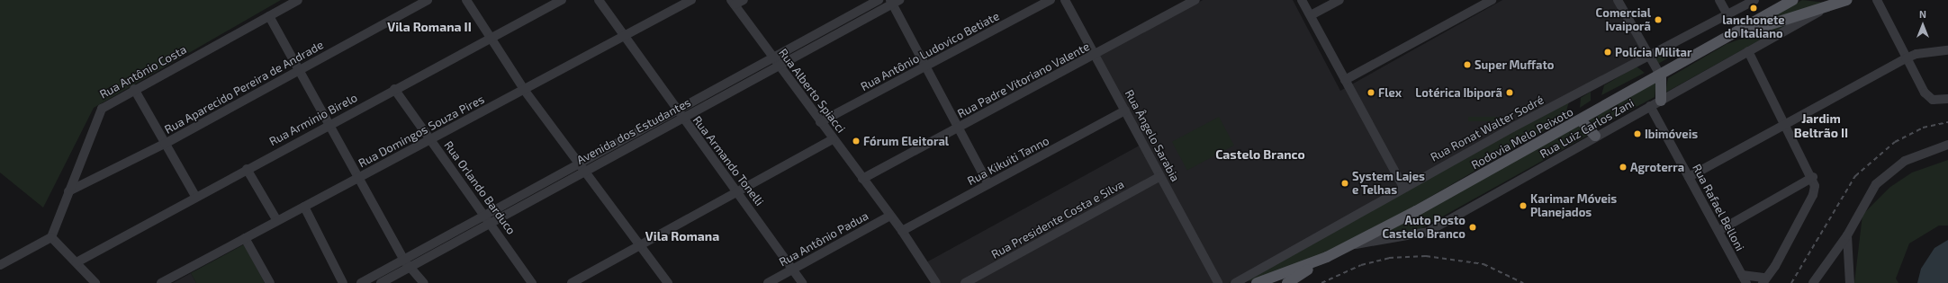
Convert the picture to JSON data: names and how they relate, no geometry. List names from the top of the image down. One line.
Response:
{"streets":{"main road":["Rodovia Melo Peixoto"],"street":["Rua Antônio Ludovico Betiate","Rua Antônio Costa","Rua Padre Vitoriano Valente","Rua Aparecido Pereira de Andrade","Rua Alberto Spiacci","Rua Arminio Birelo","Rua Ronat Walter Sodré","Rua Luiz Carlos Zani","Rua Domingos Souza Pires","Avenida dos Estudantes","Rua Ângelo Sarabia","Rua Armando Tonelli","Rua Kikuiti Tanno","Rua Orlando Barduco","Rua Rafael Belloni","Rua Presidente Costa e Silva","Rua Antônio Padua"]},"crossings":[["Rua Antônio Ludovico Betiate","Rua Alberto Spiacci"],["Rua Antônio Costa","Rua Aparecido Pereira de Andrade"],["Rua Padre Vitoriano Valente","Rua Alberto Spiacci"],["Rua Padre Vitoriano Valente","Rua Ângelo Sarabia"],["Rua Alberto Spiacci","Avenida dos Estudantes"],["Rua Alberto Spiacci","Rua Kikuiti Tanno"],["Rua Alberto Spiacci","Rua Antônio Padua"],["Rua Arminio Birelo","Rua Orlando Barduco"],["Rua Luiz Carlos Zani","Rodovia Melo Peixoto"],["Rua Luiz Carlos Zani","Rua Rafael Belloni"],["Rua Domingos Souza Pires","Rua Armando Tonelli"],["Rua Domingos Souza Pires","Rua Orlando Barduco"],["Avenida dos Estudantes","Rua Armando Tonelli"],["Avenida dos Estudantes","Rua Orlando Barduco"],["Rua Ângelo Sarabia","Rua Kikuiti Tanno"],["Rua Ângelo Sarabia","Rua Presidente Costa e Silva"],["Rua Armando Tonelli","Rua Antônio Padua"]],"districts":["Vila Romana II","Jardim Beltrão II","Castelo Branco","Vila Romana"],"places":["lanchonete do Italiano","Comercial Ivaiporã","Polícia Militar","Super Muffato","Flex","Lotérica Ibiporã","Ibimóveis","Fórum Eleitoral","Agroterra","System Lajes e Telhas","Karimar Móveis Planejados","Auto Posto Castelo Branco"],"north":"top"}
